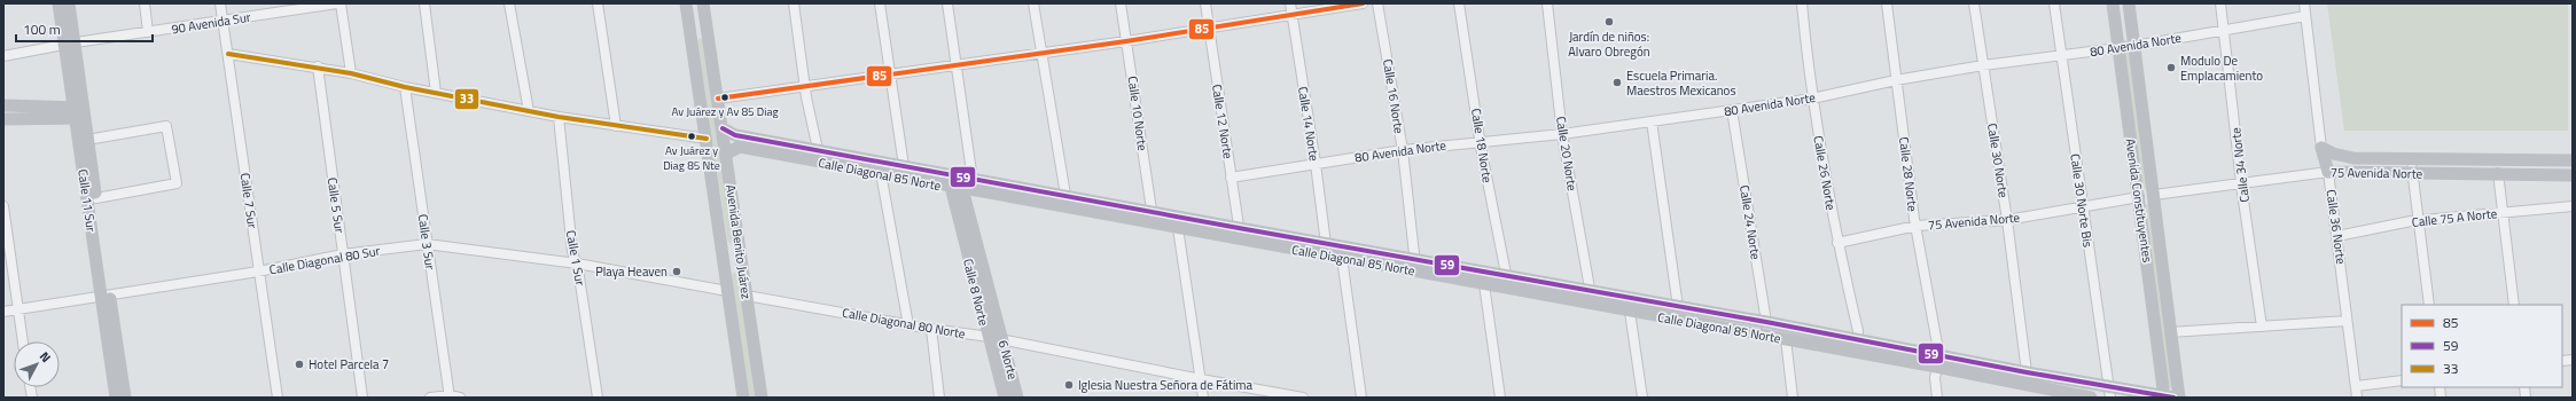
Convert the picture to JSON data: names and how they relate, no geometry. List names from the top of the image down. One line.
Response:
{"streets":{"main road":["75 Avenida Norte","Calle Diagonal 85 Norte","Calle 11 Sur","Avenida Constituyentes","Calle 36 Norte","Avenida Benito Juárez","Calle 8 Norte","6 Norte"],"street":["90 Avenida Sur","80 Avenida Norte","Calle 16 Norte","Calle 10 Norte","Calle 12 Norte","Calle 14 Norte","Calle 18 Norte","Calle 20 Norte","Calle 30 Norte","Calle 34 Norte","Calle 26 Norte","Calle 28 Norte","Calle 7 Sur","Calle 30 Norte Bis","Calle 5 Sur","Calle 75 A Norte","Calle 24 Norte","Calle 3 Sur","Calle 1 Sur","Calle Diagonal 80 Sur","Calle Diagonal 80 Norte"]},"crossings":[["90 Avenida Sur","Calle 11 Sur"],["90 Avenida Sur","Calle 7 Sur"],["80 Avenida Norte","Calle 16 Norte"],["80 Avenida Norte","Calle 12 Norte"],["80 Avenida Norte","Calle 14 Norte"],["80 Avenida Norte","Calle 18 Norte"],["80 Avenida Norte","Calle 20 Norte"],["80 Avenida Norte","Calle 30 Norte"],["80 Avenida Norte","Calle 34 Norte"],["80 Avenida Norte","Calle 26 Norte"],["80 Avenida Norte","Calle 28 Norte"],["80 Avenida Norte","Calle 30 Norte Bis"],["80 Avenida Norte","Avenida Constituyentes"],["80 Avenida Norte","Calle 24 Norte"],["80 Avenida Norte","Calle 36 Norte"],["Calle 16 Norte","Calle Diagonal 85 Norte"],["Calle 10 Norte","Calle Diagonal 85 Norte"],["Calle 12 Norte","Calle Diagonal 85 Norte"],["Calle 14 Norte","Calle Diagonal 85 Norte"],["Calle 18 Norte","Calle Diagonal 85 Norte"],["Calle 20 Norte","Calle Diagonal 85 Norte"],["Calle 30 Norte","75 Avenida Norte"],["Calle 30 Norte","Calle Diagonal 85 Norte"],["Calle 34 Norte","75 Avenida Norte"],["Calle 26 Norte","75 Avenida Norte"],["Calle 26 Norte","Calle Diagonal 85 Norte"],["75 Avenida Norte","Calle 28 Norte"],["75 Avenida Norte","Calle 30 Norte Bis"],["75 Avenida Norte","Avenida Constituyentes"],["75 Avenida Norte","Calle 36 Norte"],["Calle Diagonal 85 Norte","Calle 28 Norte"],["Calle Diagonal 85 Norte","Calle 30 Norte Bis"],["Calle Diagonal 85 Norte","Avenida Constituyentes"],["Calle Diagonal 85 Norte","Calle 24 Norte"],["Calle Diagonal 85 Norte","Avenida Benito Juárez"],["Calle Diagonal 85 Norte","Calle 8 Norte"],["Calle Diagonal 85 Norte","6 Norte"],["Calle 11 Sur","Calle Diagonal 80 Sur"],["Calle 7 Sur","Calle Diagonal 80 Sur"],["Calle 5 Sur","Calle Diagonal 80 Sur"],["Calle 75 A Norte","Calle 36 Norte"],["Calle 3 Sur","Calle Diagonal 80 Sur"],["Avenida Benito Juárez","Calle Diagonal 80 Sur"],["Avenida Benito Juárez","Calle Diagonal 80 Norte"],["Calle 1 Sur","Calle Diagonal 80 Sur"],["Calle 8 Norte","Calle Diagonal 80 Norte"],["Calle 8 Norte","6 Norte"],["Calle Diagonal 80 Norte","6 Norte"]],"places":["Jardín de niños: Alvaro Obregón","Modulo De Emplacamiento","Escuela Primaria. Maestros Mexicanos","Av Juárez y Av 85 Diag","Av Juárez y Diag 85 Nte","Playa Heaven","Hotel Parcela 7","Iglesia Nuestra Señora de Fátima"],"lines":["transit line 85","transit line 33","transit line 59"],"legend":["85","59","33"],"scale_bar":"100 m","north":"top right"}
